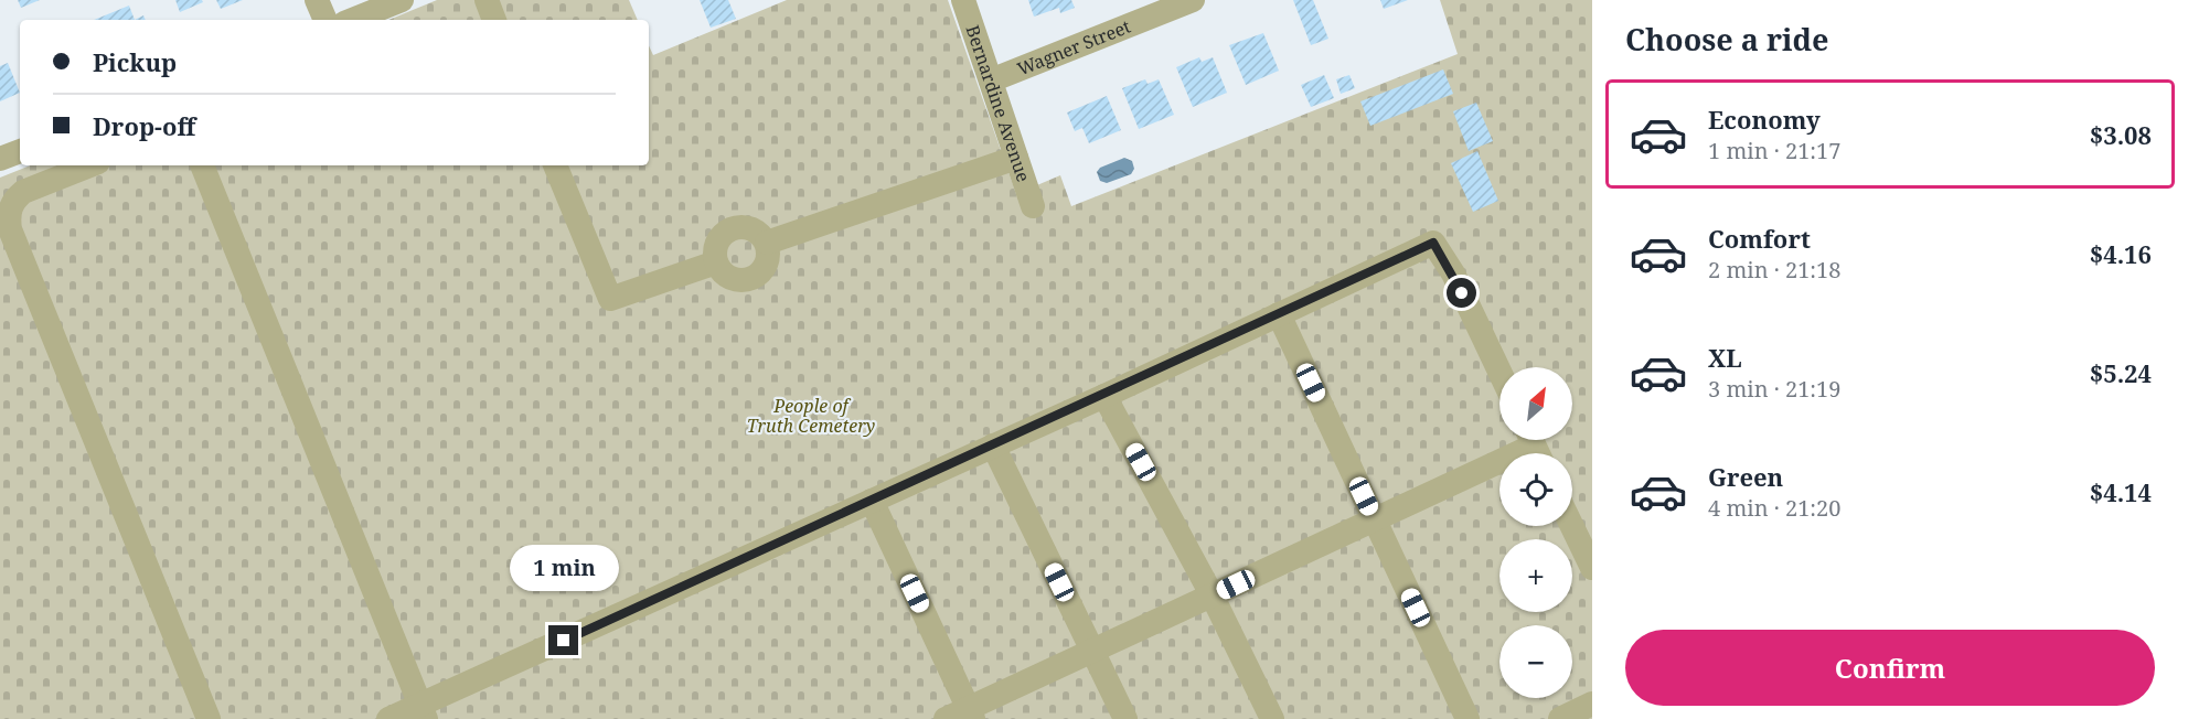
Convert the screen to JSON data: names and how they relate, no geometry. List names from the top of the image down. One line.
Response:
{"streets":{"street":["Wagner Street","Bernardine Avenue"]},"crossings":[["Wagner Street","Bernardine Avenue"]],"parks":["People of Truth Cemetery"],"north":"top right","page":{"heading":"Choose a ride","banner":["Pickup","Drop-off"],"list":[{"name":"Economy","note":"1 min · 21:17","value":"$3.08"},{"name":"Comfort","note":"2 min · 21:18","value":"$4.16"},{"name":"XL","note":"3 min · 21:19","value":"$5.24"},{"name":"Green","note":"4 min · 21:20","value":"$4.14"}],"map_buttons":["+","−"],"bubble":"1 min","buttons":"Confirm"}}
